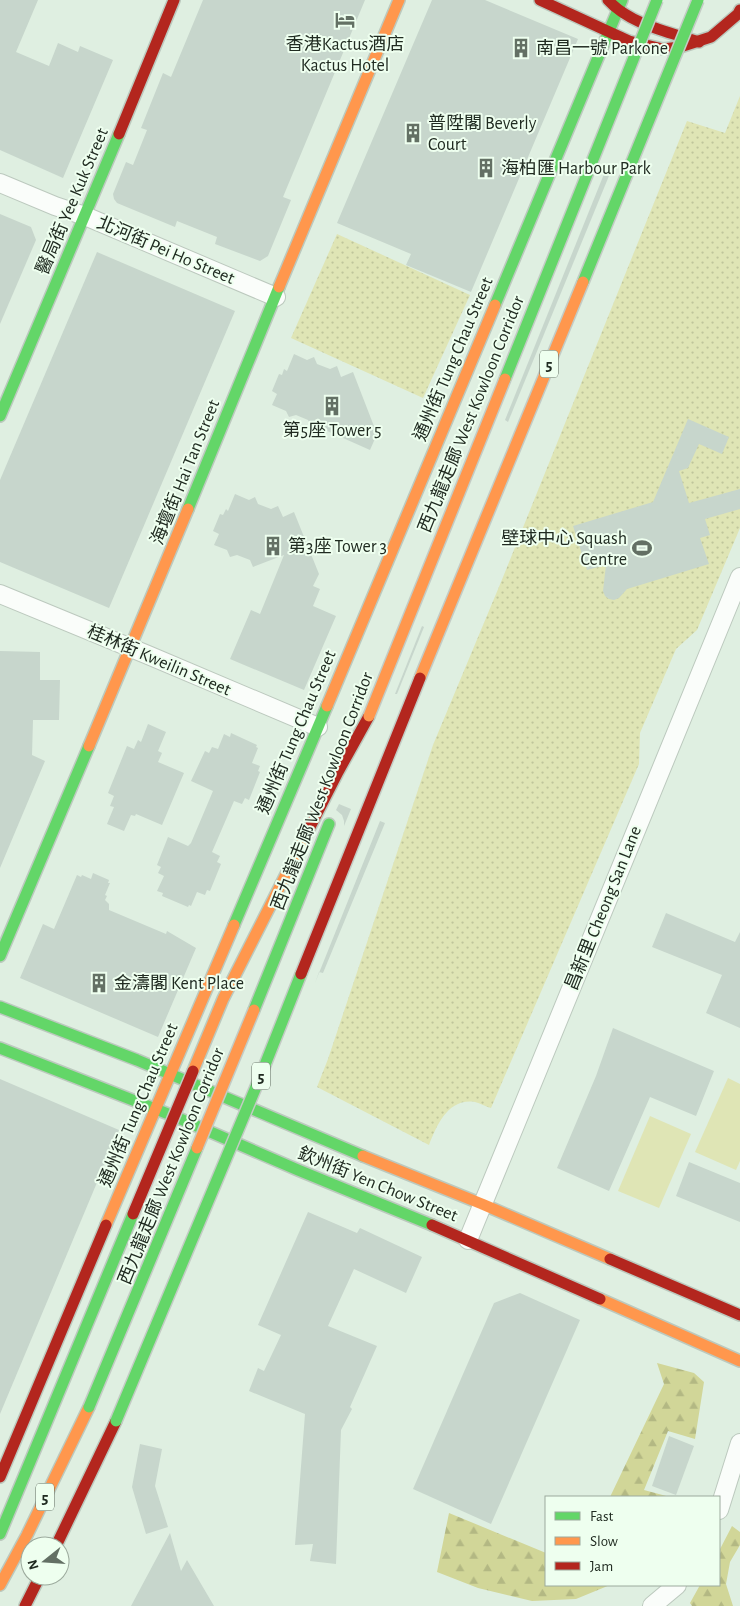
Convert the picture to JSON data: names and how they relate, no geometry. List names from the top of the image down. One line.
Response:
{"streets":{"main road":["醫局街 Yee Kuk Street","通州街 Tung Chau Street","5","西九龍走廊 West Kowloon Corridor","海壇街 Hai Tan Street","欽州街 Yen Chow Street"],"street":["北河街 Pei Ho Street","桂林街 Kweilin Street","昌新里 Cheong San Lane"]},"crossings":[["醫局街 Yee Kuk Street","北河街 Pei Ho Street"],["北河街 Pei Ho Street","海壇街 Hai Tan Street"],["通州街 Tung Chau Street","桂林街 Kweilin Street"],["通州街 Tung Chau Street","欽州街 Yen Chow Street"],["海壇街 Hai Tan Street","桂林街 Kweilin Street"],["昌新里 Cheong San Lane","欽州街 Yen Chow Street"]],"places":{"hotel":["香港Kactus酒店 Kactus Hotel"],"building":["南昌一號 Parkone","普陞閣 Beverly Court","海柏匯 Harbour Park","第5座 Tower 5","第3座 Tower 3","金濤閣 Kent Place"],"sports":["壁球中心 Squash Centre"]},"legend":["Fast","Slow","Jam"],"north":"left"}
